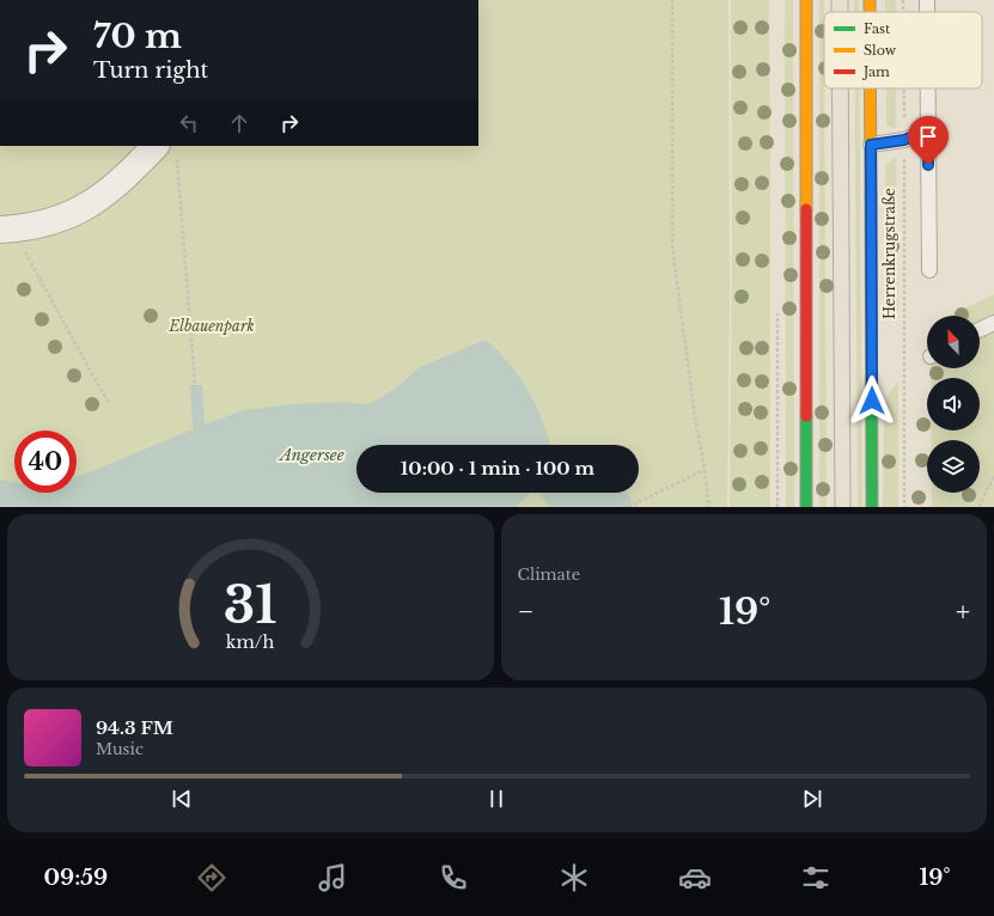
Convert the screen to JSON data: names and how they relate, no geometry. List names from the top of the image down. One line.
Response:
{"streets":{"street":["Herrenkrugstraße"]},"water":["Angersee"],"parks":["Elbauenpark"],"legend":["Fast","Slow","Jam"],"north":"top left","page":{"turn":["70 m","Turn right"],"limit":"40","trip":"10:00 · 1 min · 100 m","tile":"Climate","heat":["−","19°","+"],"song":["94.3 FM","Music"],"tabs":["09:59","19°"],"gauge":["31","km/h"]}}
